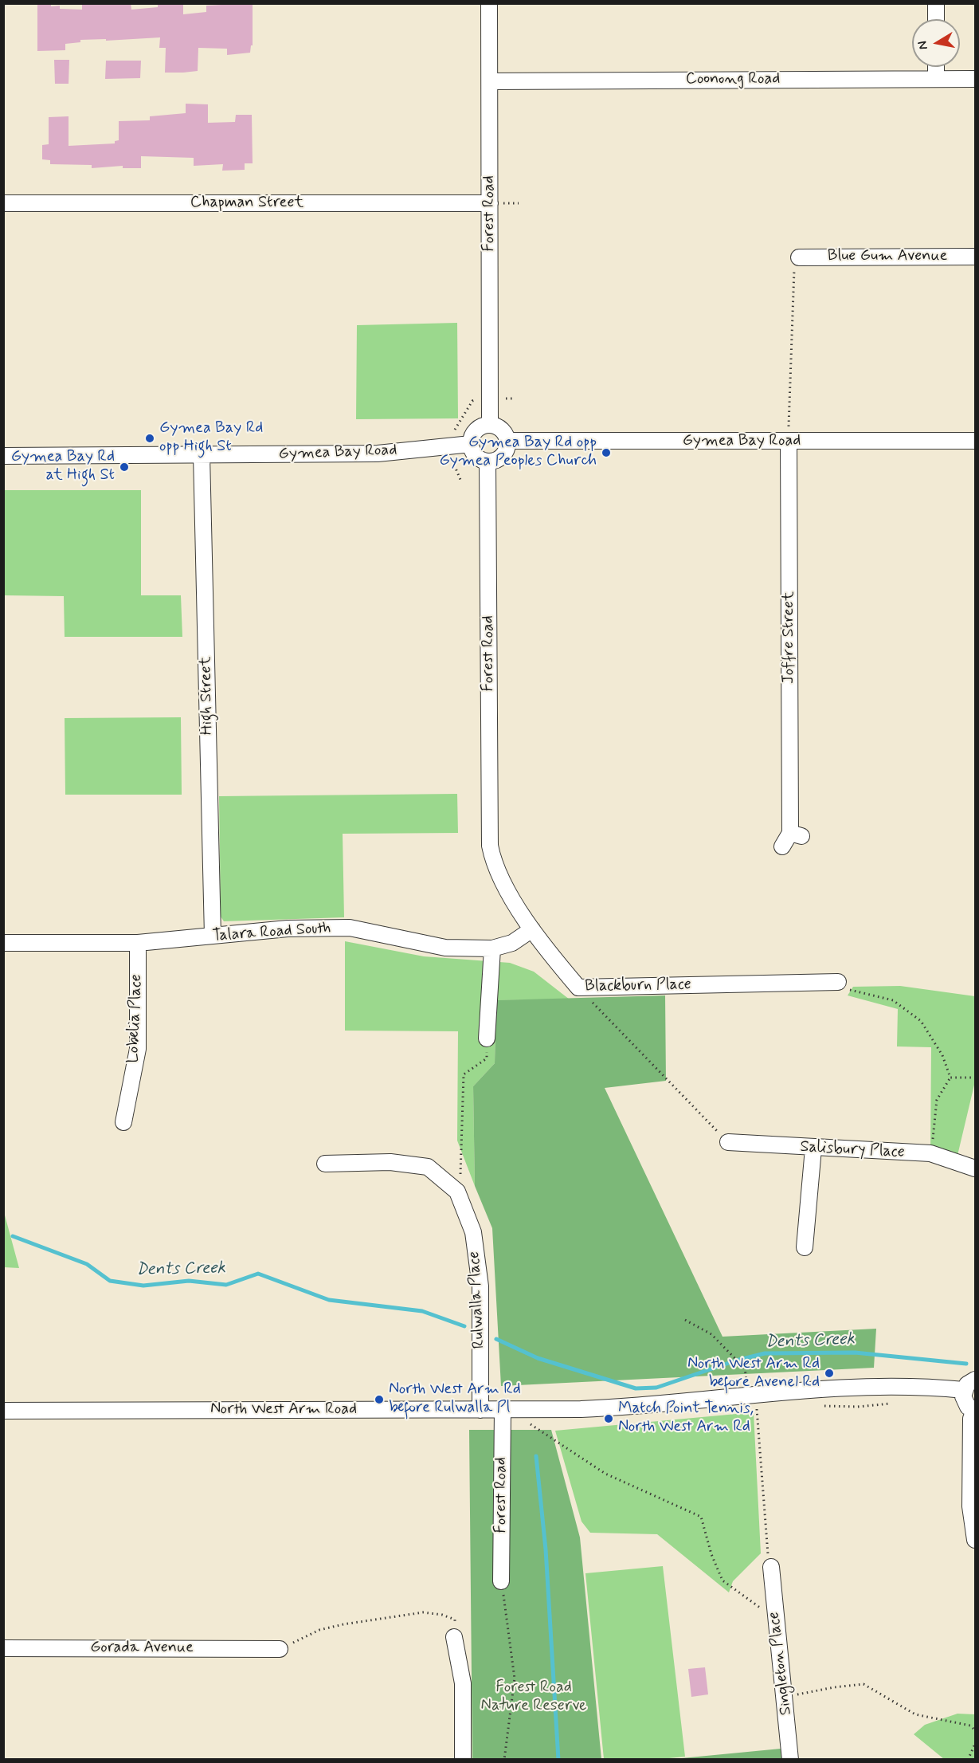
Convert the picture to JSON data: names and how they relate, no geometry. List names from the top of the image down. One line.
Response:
{"streets":{"street":["Coonong Road","Chapman Street","Forest Road","Blue Gum Avenue","Gymea Bay Road","Joffre Street","High Street","Talara Road South","Blackburn Place","Lobelia Place","Salisbury Place","Rulwalla Place","North West Arm Road","Gorada Avenue","Singleton Place"]},"crossings":[["Coonong Road","Forest Road"],["Chapman Street","Forest Road"],["Forest Road","Gymea Bay Road"],["Forest Road","Blackburn Place"],["Forest Road","North West Arm Road"],["Gymea Bay Road","Joffre Street"],["Gymea Bay Road","High Street"],["High Street","Talara Road South"],["Talara Road South","Blackburn Place"],["Talara Road South","Lobelia Place"],["Rulwalla Place","North West Arm Road"]],"water":["Dents Creek"],"parks":["Forest Road Nature Reserve"],"places":["Gymea Bay Rd opp High St","Gymea Bay Rd opp Gymea Peoples Church","Gymea Bay Rd at High St","North West Arm Rd before Avenel Rd","North West Arm Rd before Rulwalla Pl","Match Point Tennis, North West Arm Rd"],"north":"left"}
